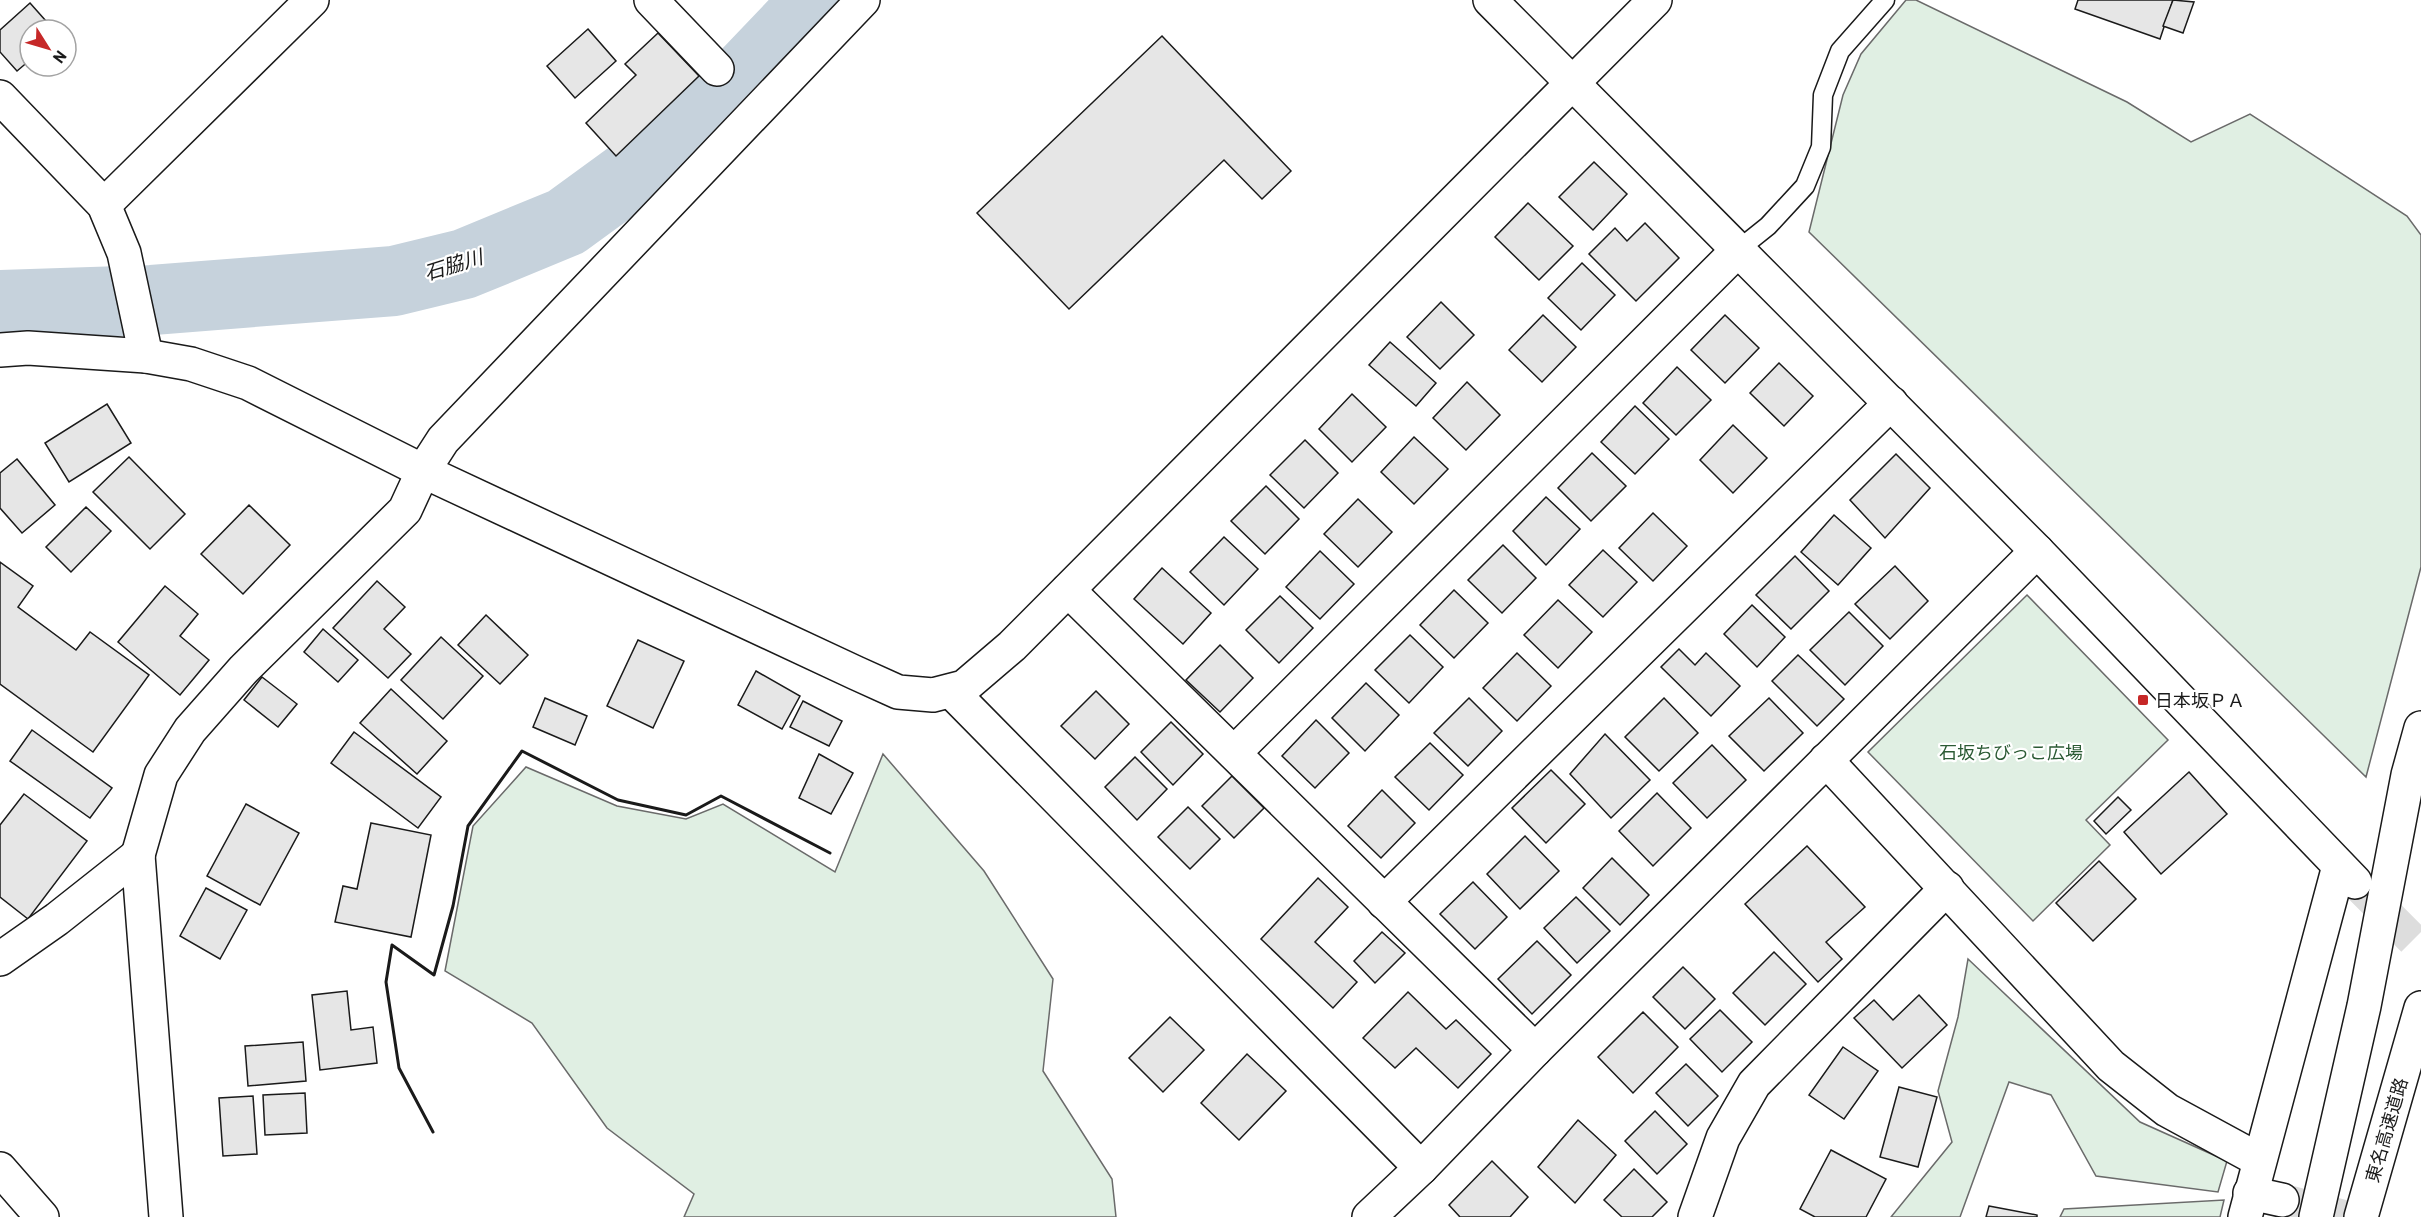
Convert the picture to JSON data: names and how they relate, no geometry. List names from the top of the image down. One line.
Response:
{"streets":{"main road":["東名高速道路"]},"water":["石脇川"],"parks":["石坂ちびっこ広場"],"places":{"transit":["日本坂ＰＡ"]},"north":"bottom right"}
